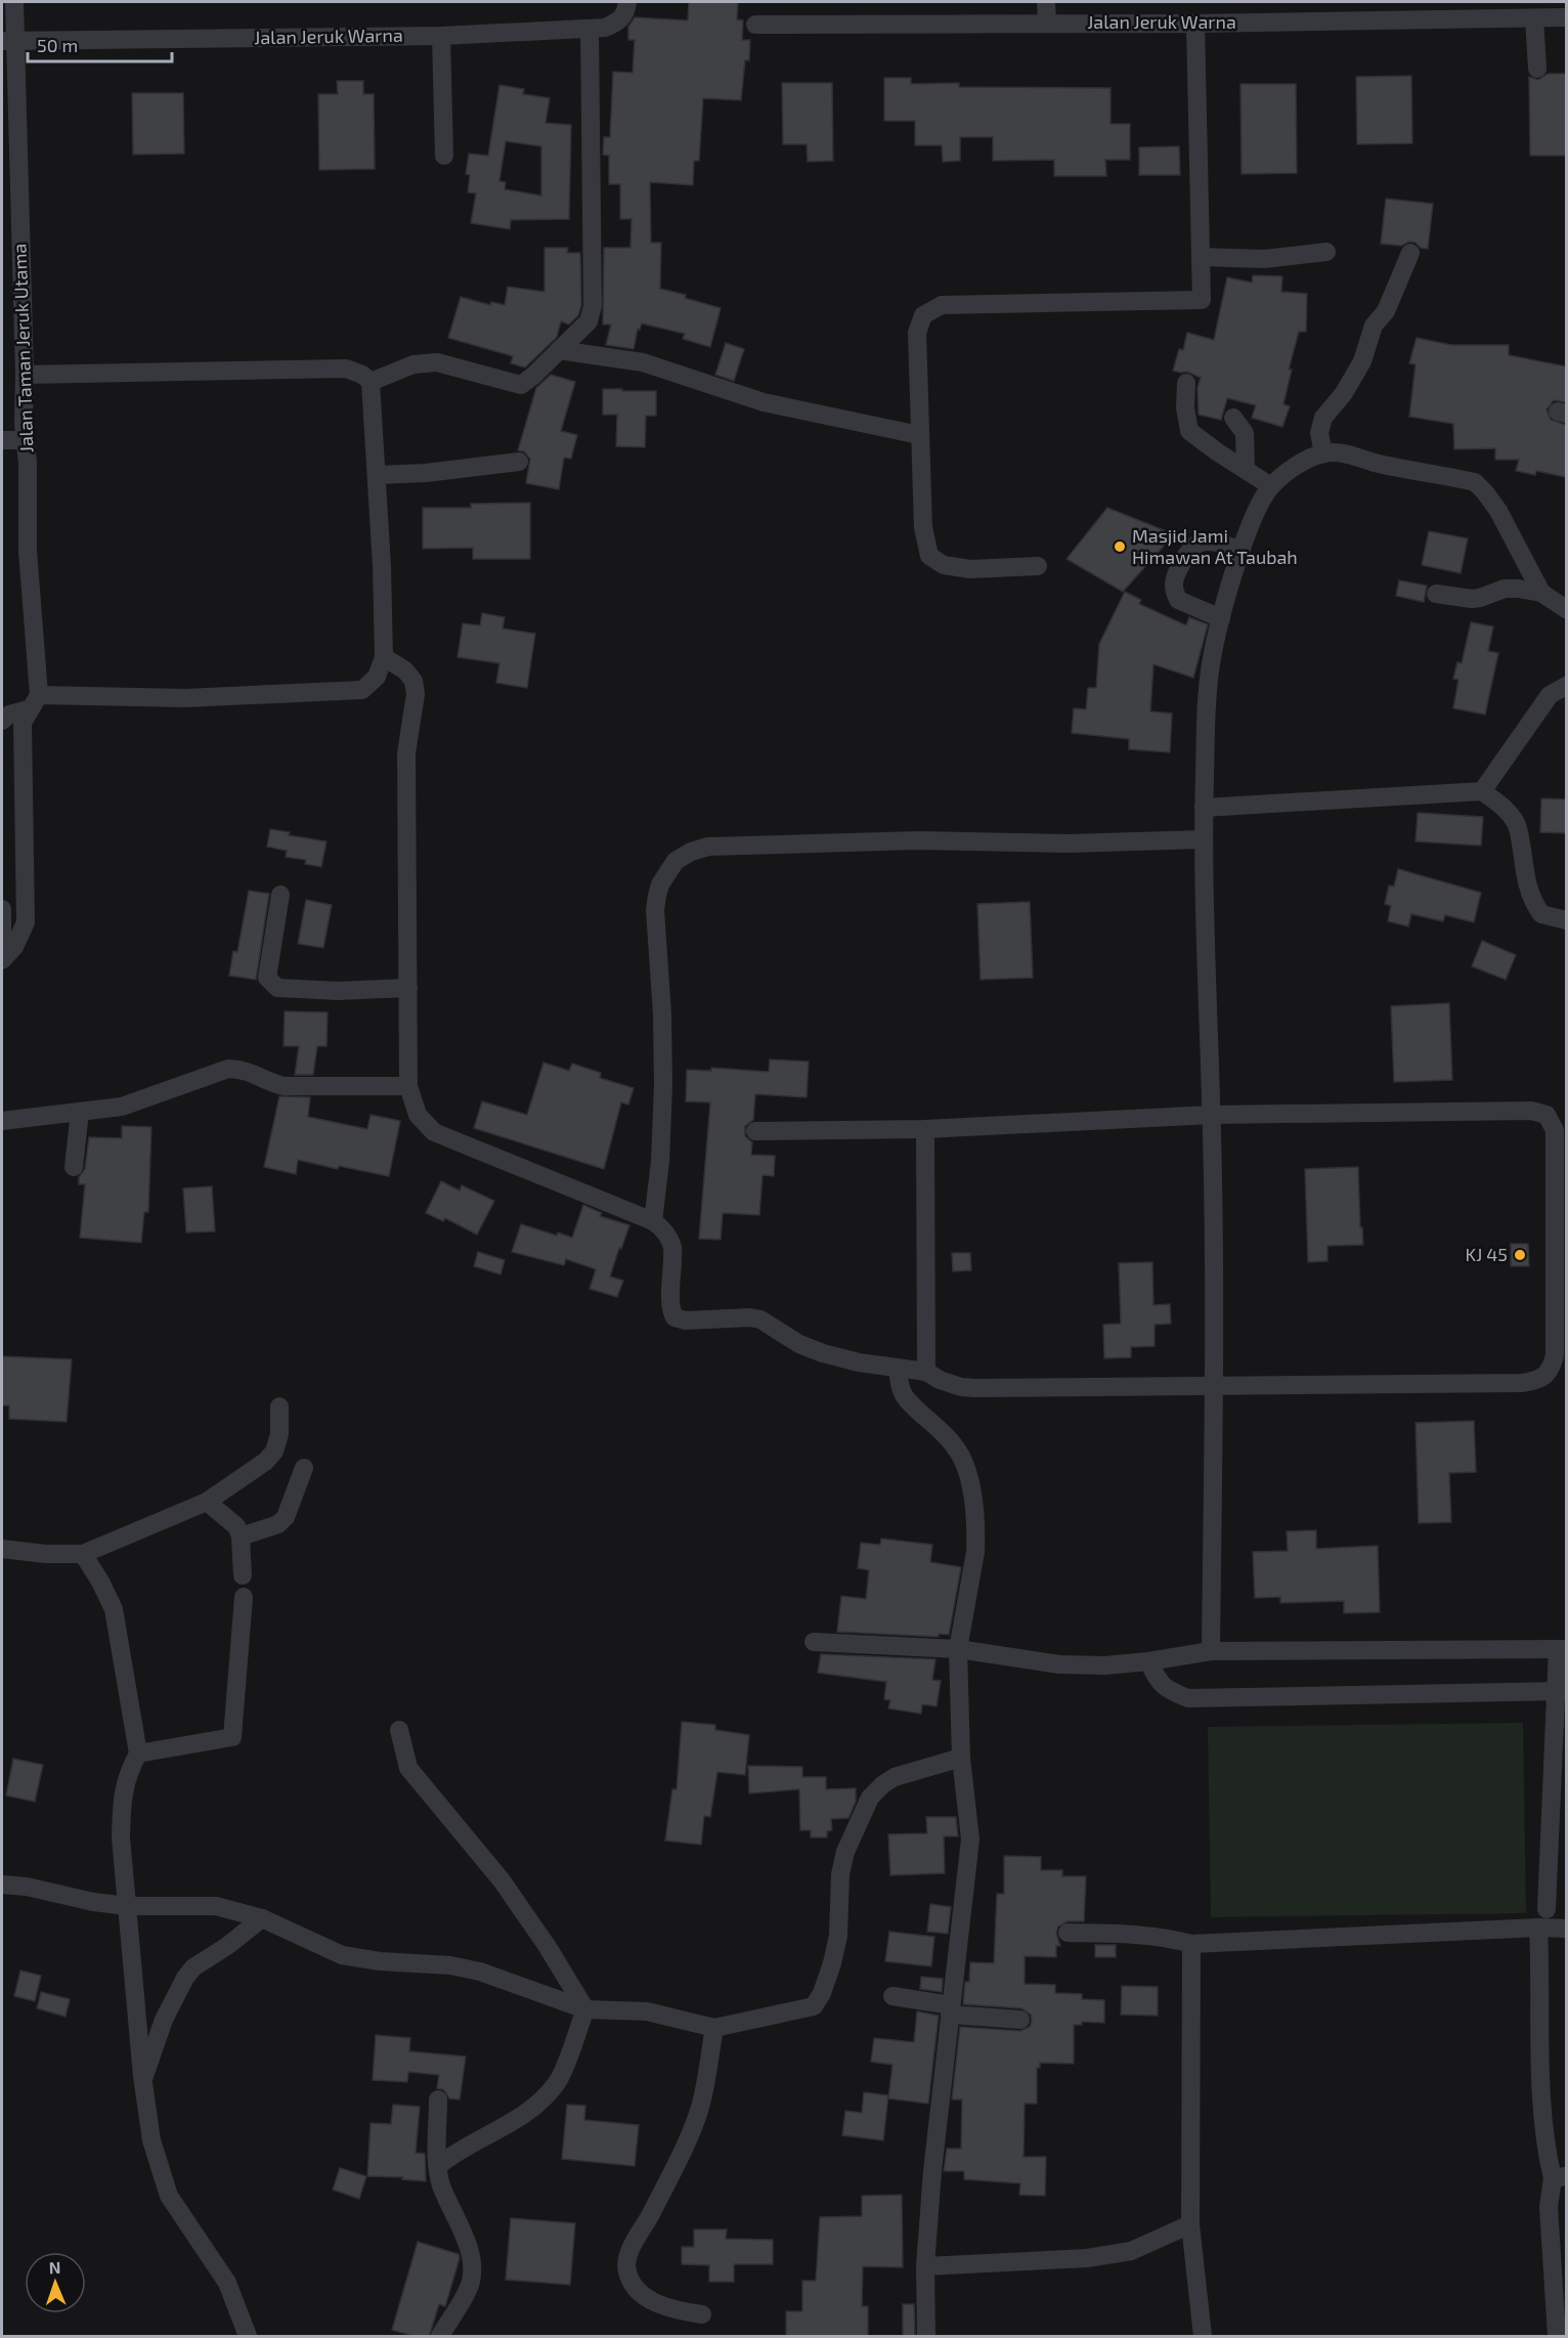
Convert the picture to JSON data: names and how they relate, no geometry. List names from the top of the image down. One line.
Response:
{"streets":{"street":["Jalan Jeruk Warna","Jalan Taman Jeruk Utama"]},"crossings":[["Jalan Jeruk Warna","Jalan Taman Jeruk Utama"]],"places":["Masjid Jami Himawan At Taubah","KJ 45"],"scale_bar":"50 m","north":"top"}
